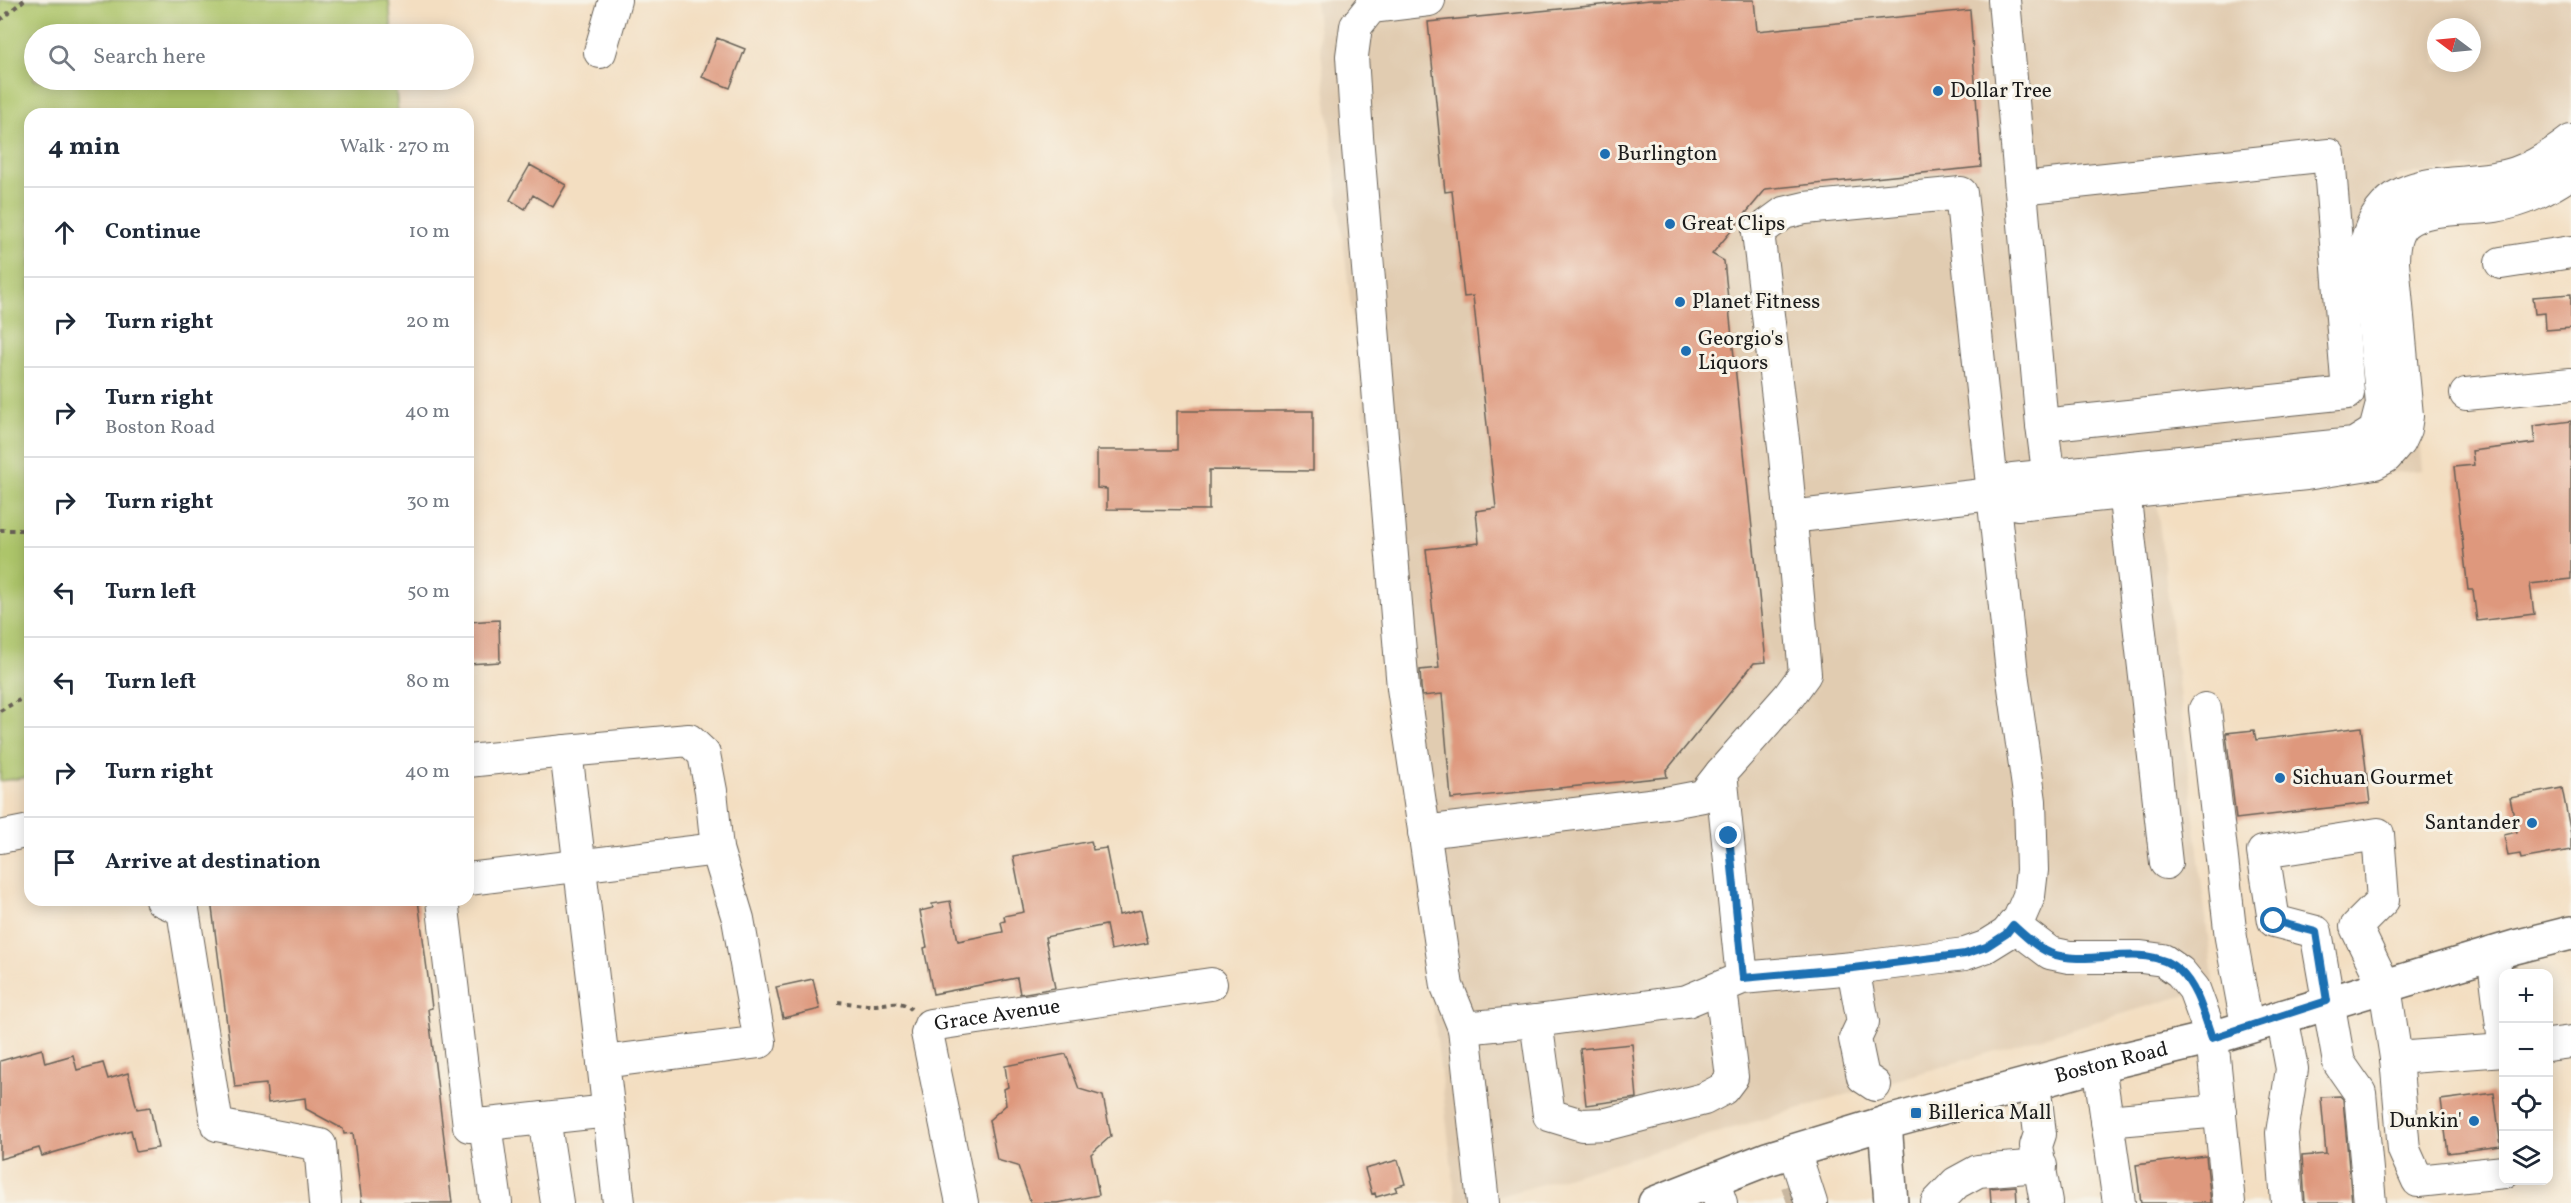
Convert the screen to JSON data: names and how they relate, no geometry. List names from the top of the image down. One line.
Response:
{"streets":{"main road":["Boston Road"],"street":["Grace Avenue"]},"places":{"other":["Dollar Tree","Burlington","Great Clips","Planet Fitness","Georgio's Liquors","Sichuan Gourmet","Santander","Dunkin'"],"transit":["Billerica Mall"]},"north":"left","page":{"search":"Search here","heading":["4 min","Walk · 270 m"],"list":[["Continue","10 m"],["Turn right","20 m"],["Turn right","Boston Road","40 m"],["Turn right","30 m"],["Turn left","50 m"],["Turn left","80 m"],["Turn right","40 m"],"Arrive at destination"],"map_buttons":["+","−"]}}
